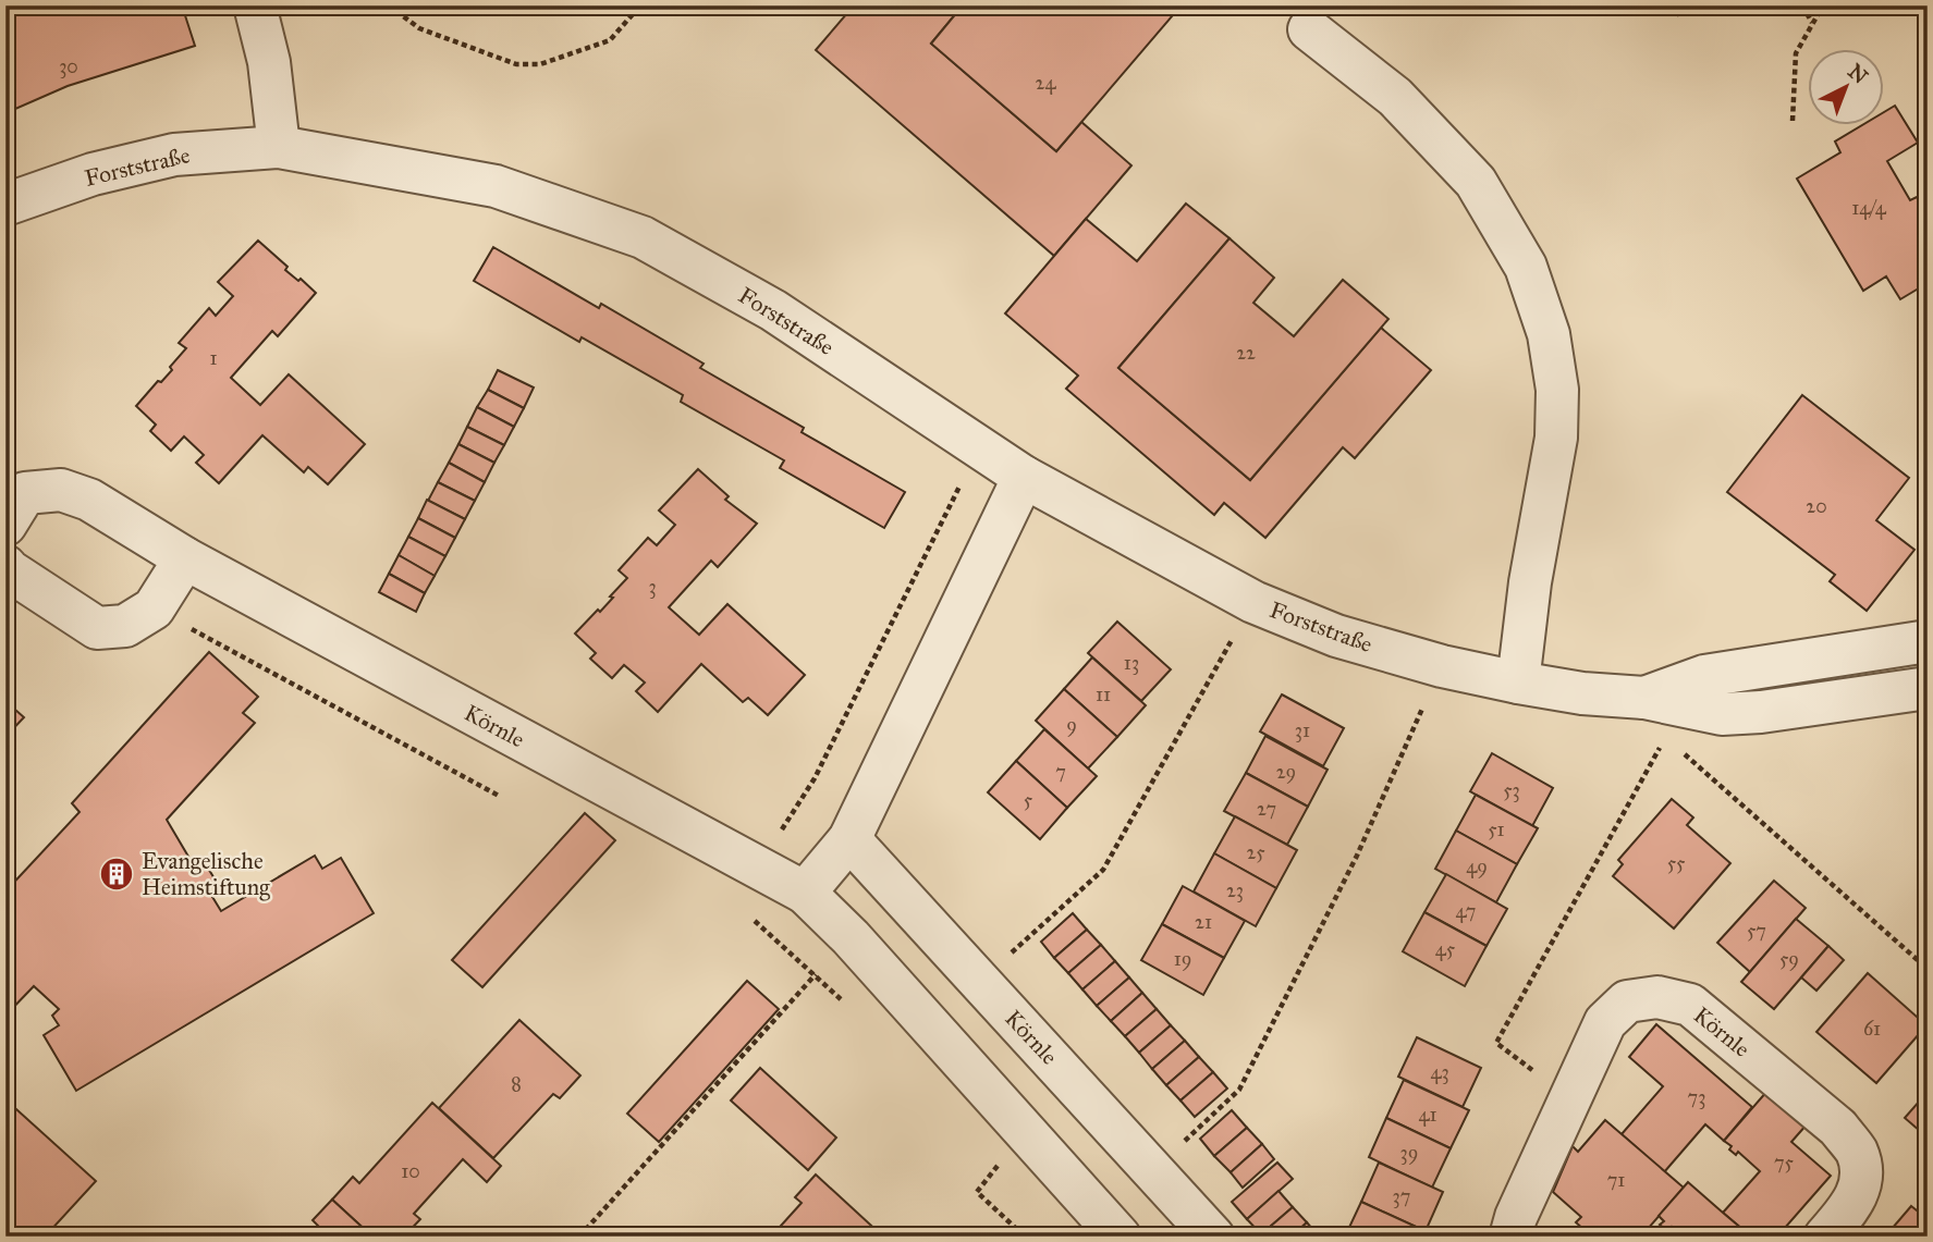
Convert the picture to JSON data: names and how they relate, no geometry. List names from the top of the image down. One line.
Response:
{"streets":{"street":["Forststraße","Körnle"]},"places":{"building":["Evangelische Heimstiftung"]},"house_numbers":["30","24","14/4","22","1","20","3","13","11","9","31","7","29","53","5","27","51","25","55","49","23","47","21","57","45","19","59","61","43","8","73","41","39","75","10","71","37"],"north":"top right"}
